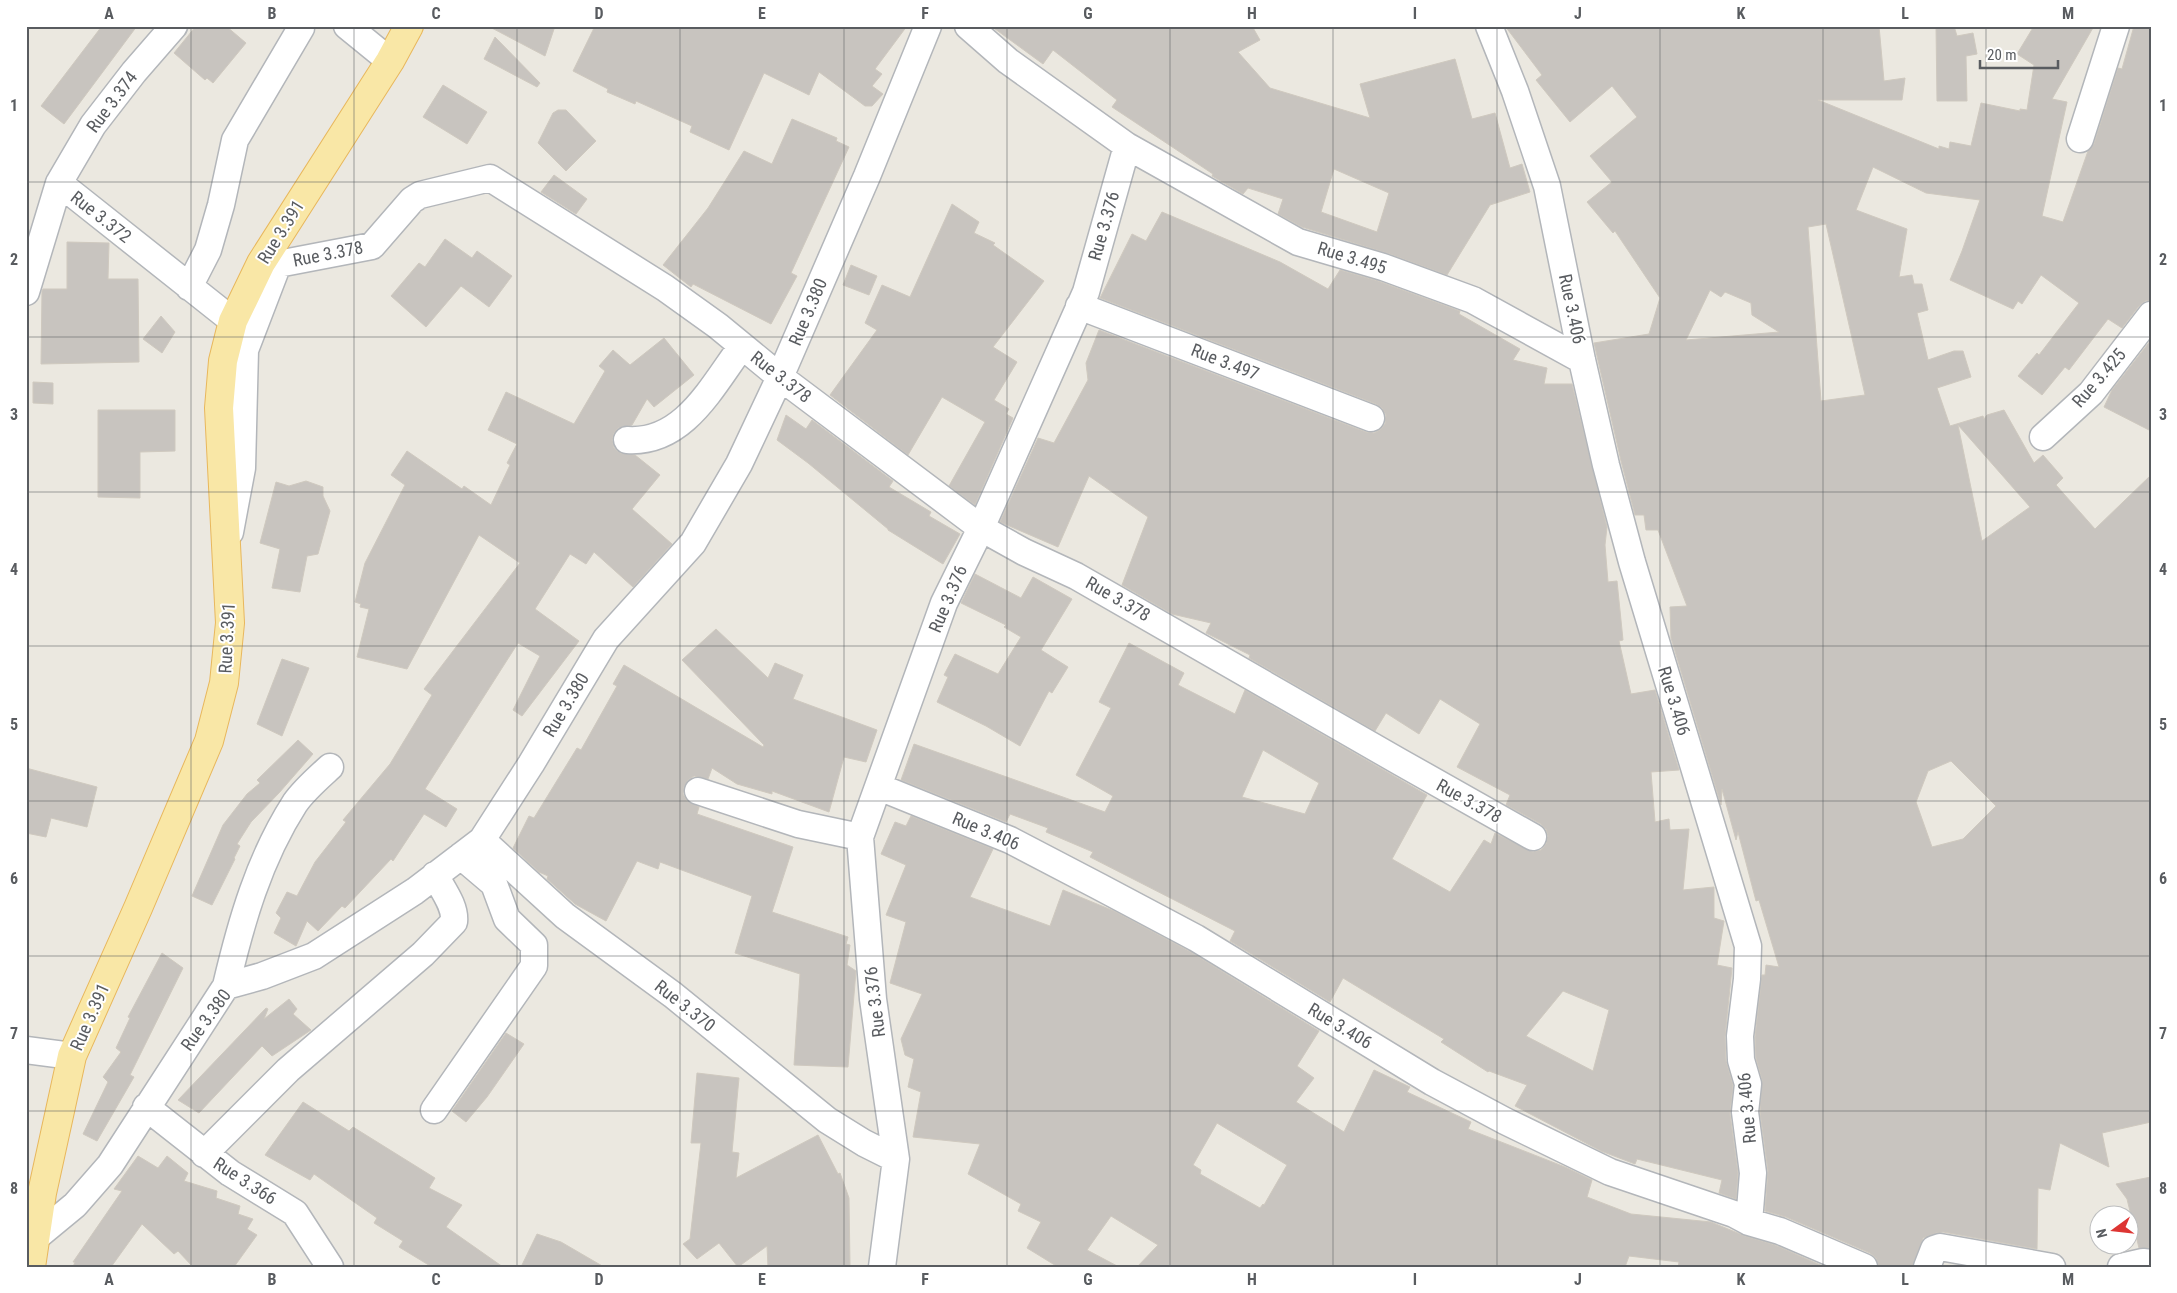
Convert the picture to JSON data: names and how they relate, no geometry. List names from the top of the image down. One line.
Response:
{"streets":{"main road":["Rue 3.391"],"street":["Rue 3.374","Rue 3.372","Rue 3.376","Rue 3.378","Rue 3.495","Rue 3.406","Rue 3.380","Rue 3.497","Rue 3.425","Rue 3.370","Rue 3.366"]},"crossings":[["Rue 3.374","Rue 3.372"],["Rue 3.372","Rue 3.391"],["Rue 3.376","Rue 3.378"],["Rue 3.376","Rue 3.495"],["Rue 3.376","Rue 3.406"],["Rue 3.376","Rue 3.497"],["Rue 3.376","Rue 3.370"],["Rue 3.391","Rue 3.378"],["Rue 3.391","Rue 3.380"],["Rue 3.378","Rue 3.380"],["Rue 3.495","Rue 3.406"],["Rue 3.380","Rue 3.370"],["Rue 3.380","Rue 3.366"]],"scale_bar":"20 m","north":"left","grid":{"columns":["A","B","C","D","E","F","G","H","I","J","K","L","M"],"rows":["1","2","3","4","5","6","7","8"]}}
